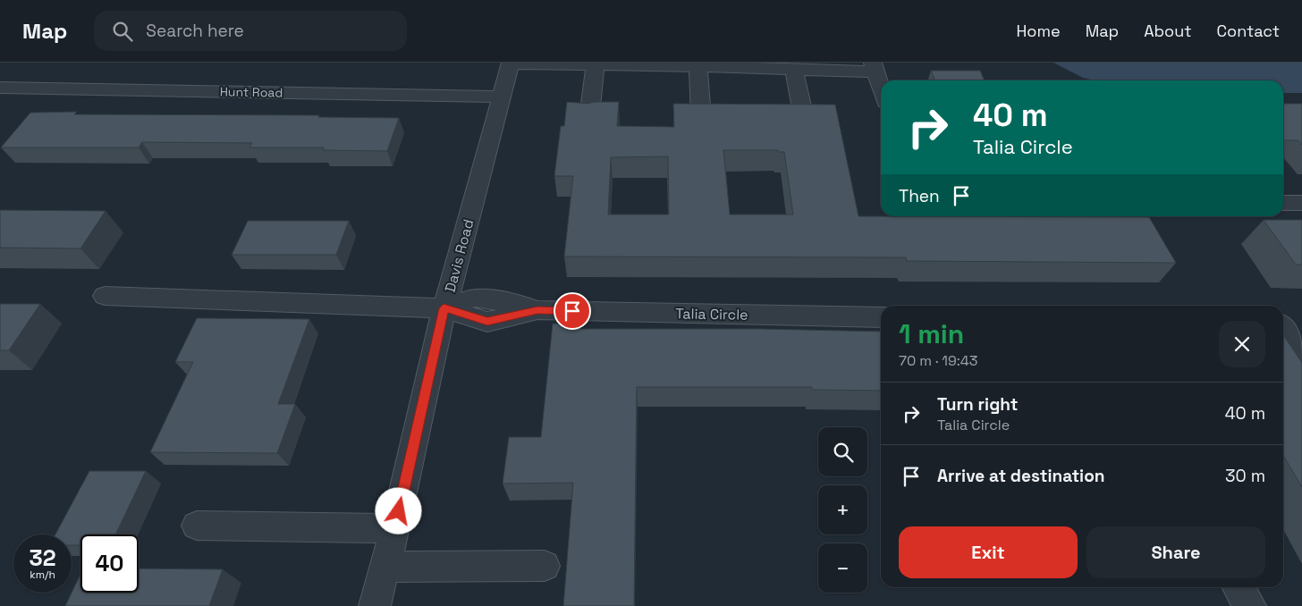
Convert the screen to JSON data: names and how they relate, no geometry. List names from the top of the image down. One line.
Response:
{"streets":{"street":["Hunt Road","Davis Road","Talia Circle"]},"crossings":[["Hunt Road","Davis Road"],["Davis Road","Talia Circle"]],"page":{"header":"Map","search":"Search here","nav":["Home","Map","About","Contact"],"turn":["40 m","Talia Circle"],"then":"Then","heading":["1 min","70 m · 19:43"],"list":[{"name":"Turn right","note":"Talia Circle","value":"40 m"},{"name":"Arrive at destination","value":"30 m"}],"map_buttons":["+","−"],"buttons":["Exit","Share"],"speed":"32 km/h","limit":"40"}}
